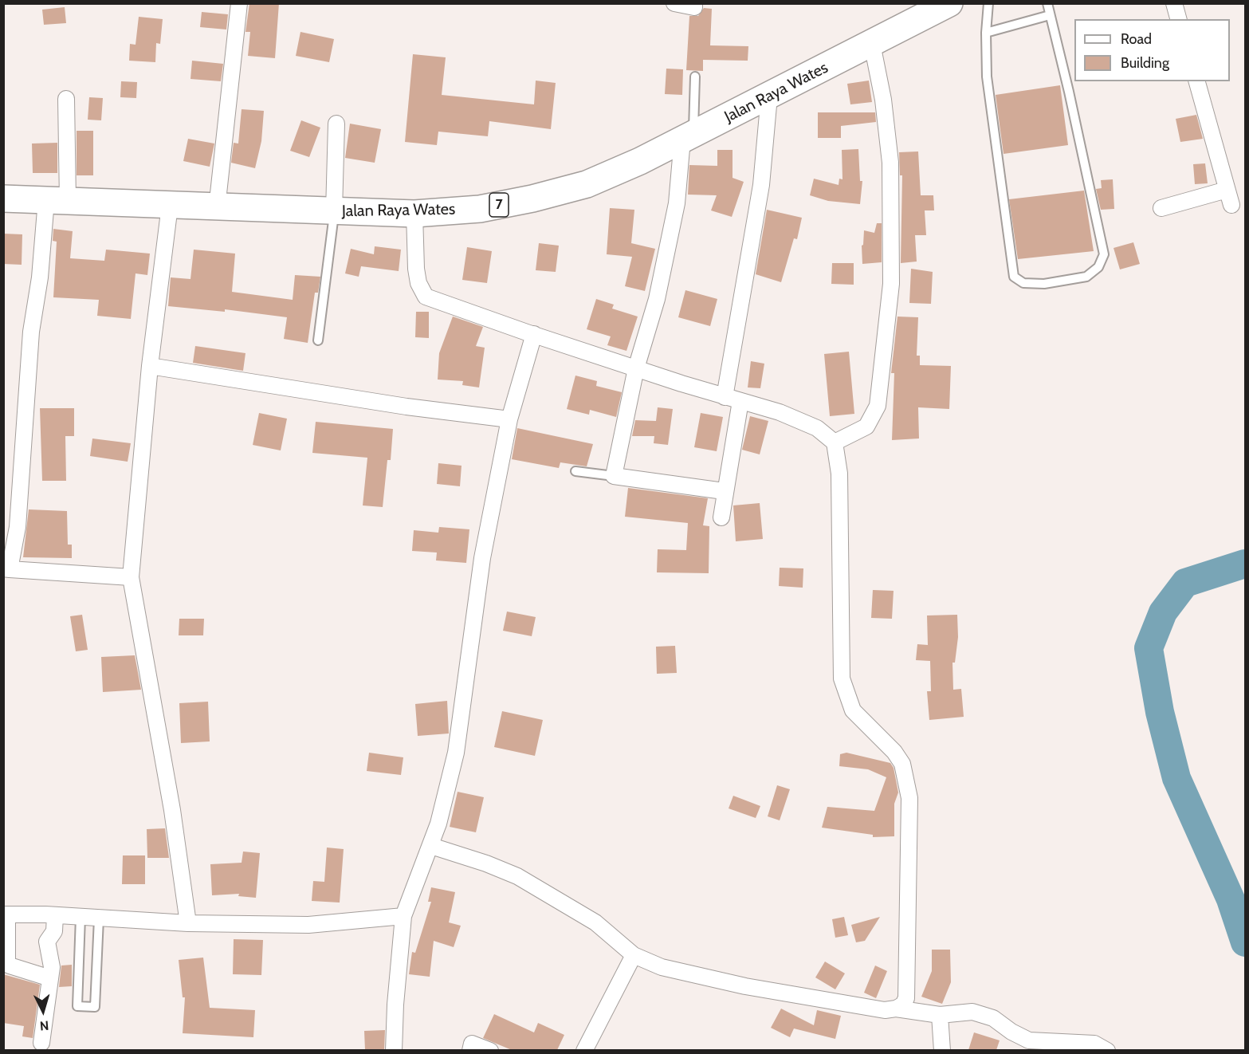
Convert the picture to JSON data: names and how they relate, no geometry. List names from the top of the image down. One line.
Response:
{"streets":{"highway":["Jalan Raya Wates","7"]},"legend":["Road","Building"],"north":"bottom"}
